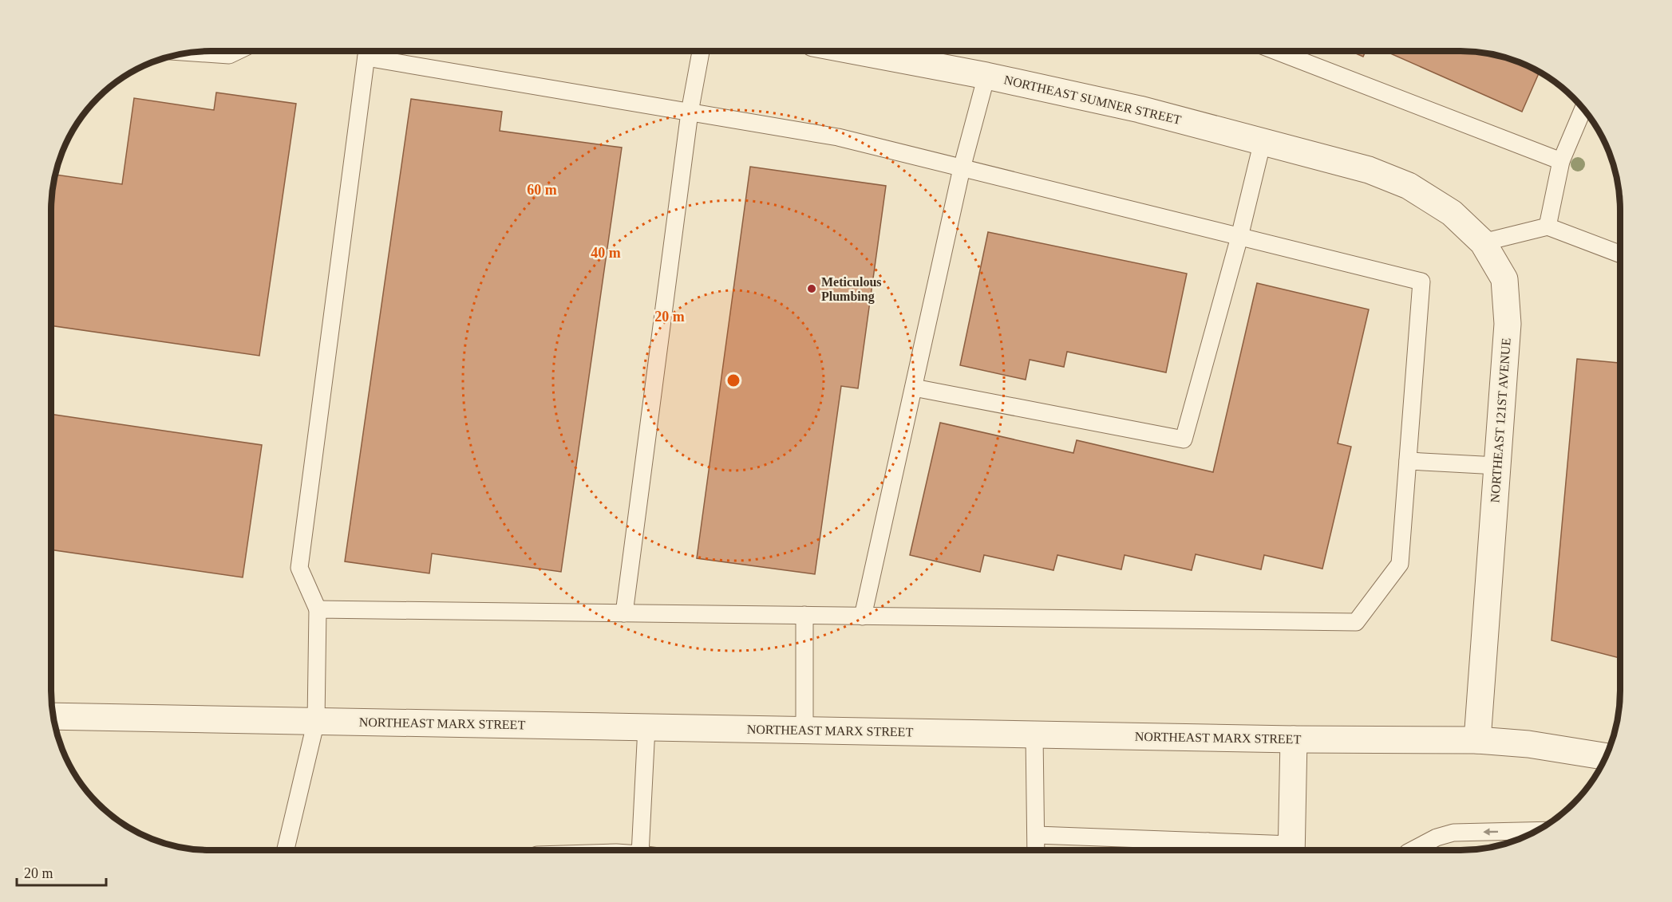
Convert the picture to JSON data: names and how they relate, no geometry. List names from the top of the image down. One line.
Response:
{"streets":{"street":["NORTHEAST SUMNER STREET","NORTHEAST 121ST AVENUE","NORTHEAST MARX STREET"]},"crossings":[["NORTHEAST SUMNER STREET","NORTHEAST 121ST AVENUE"],["NORTHEAST 121ST AVENUE","NORTHEAST MARX STREET"]],"places":["Meticulous Plumbing"],"scale_bar":"20 m","rings":["60 m","40 m","20 m"]}
